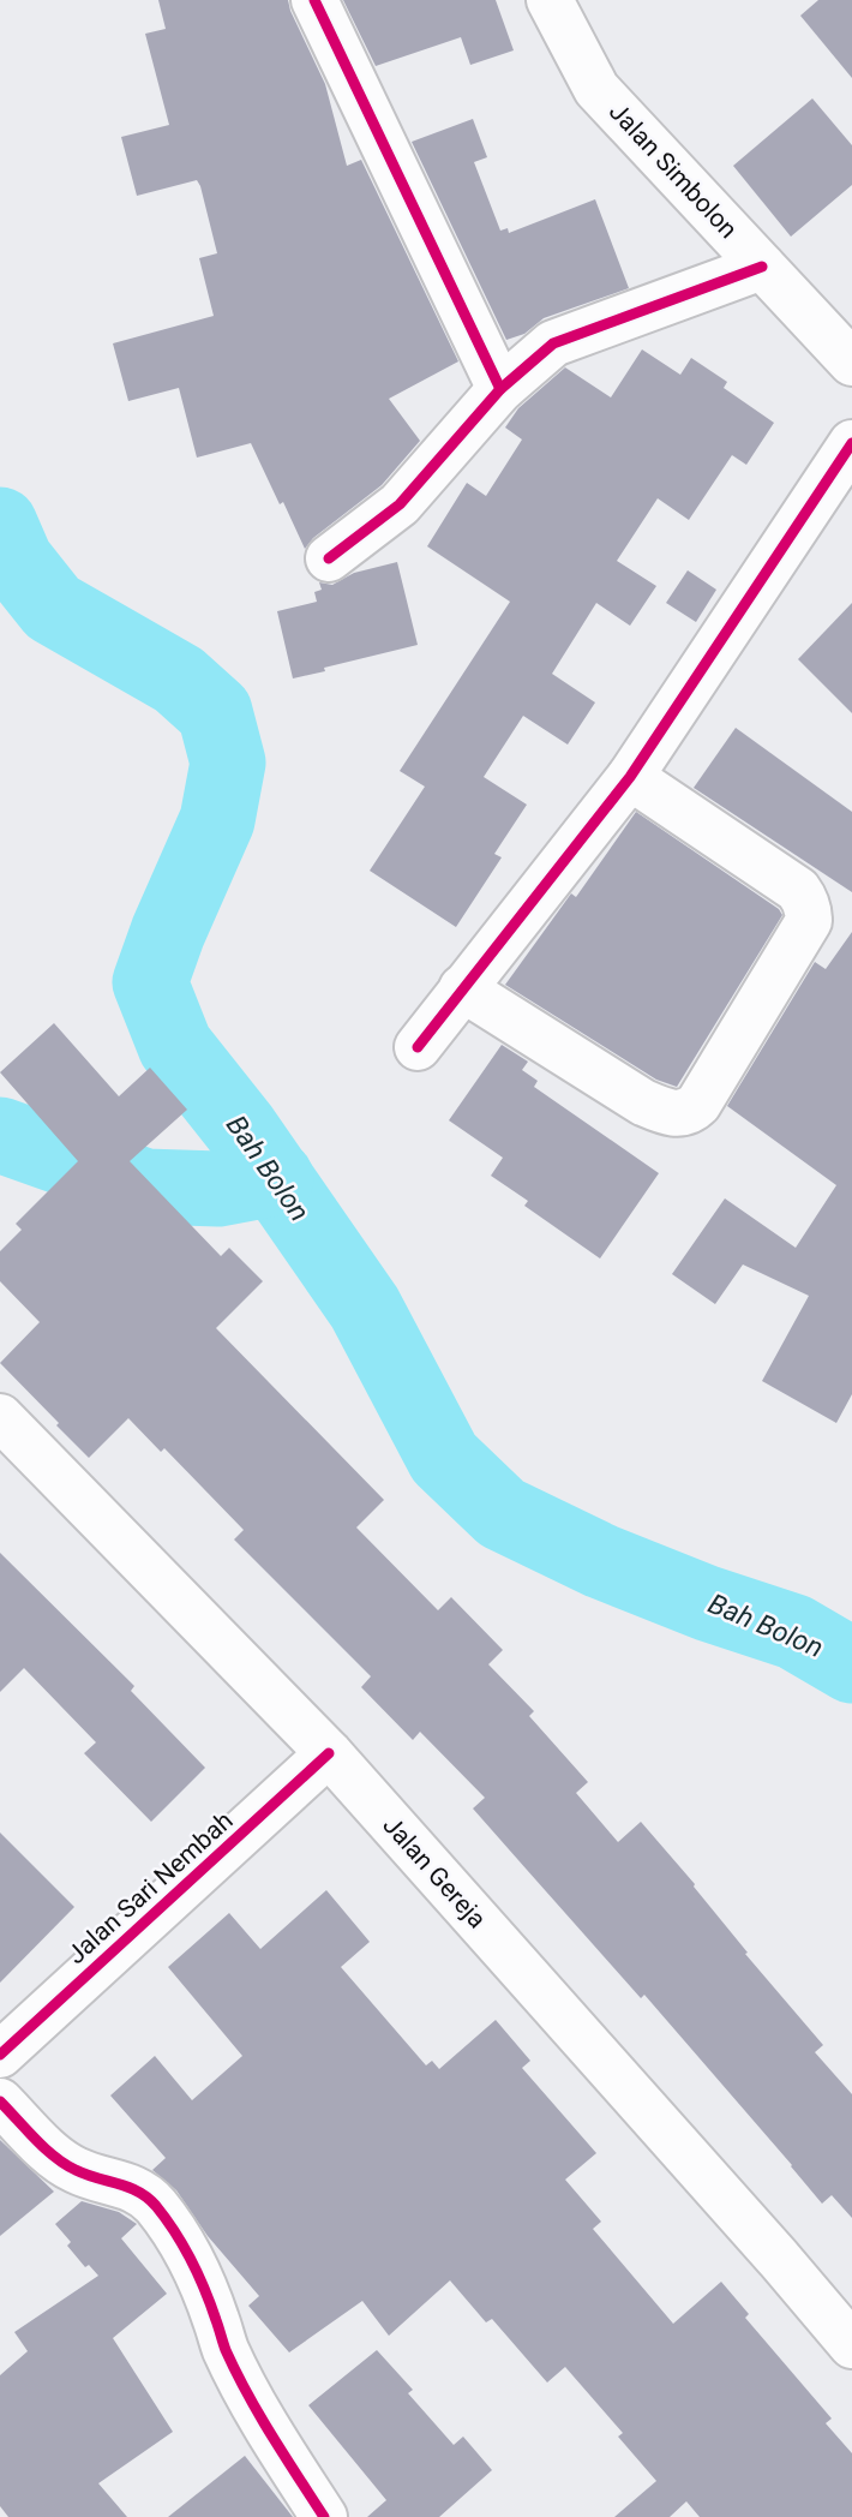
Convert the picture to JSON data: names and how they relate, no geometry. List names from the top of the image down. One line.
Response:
{"streets":{"street":["Jalan Simbolon","Jalan Gereja","Jalan Sari Nembah"]},"crossings":[["Jalan Gereja","Jalan Sari Nembah"]],"water":["Bah Bolon"]}
